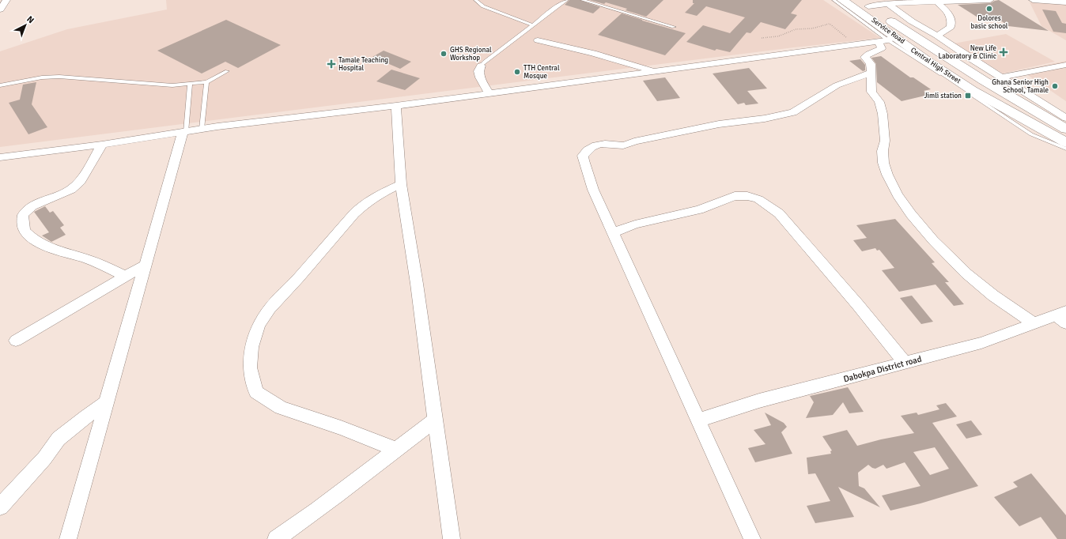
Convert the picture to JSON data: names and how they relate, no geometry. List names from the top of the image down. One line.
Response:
{"streets":{"highway":["Central High Street"],"street":["Dabokpa District road"],"lane":["Service Road"]},"crossings":[["Service Road","Central High Street"]],"places":{"other":["Dolores basic school","GHS Regional Workshop","TTH Central Mosque","Ghana Senior High School, Tamale"],"health":["New Life Laboratory & Clinic","Tamale Teaching Hospital"],"transit":["Jimli station"]},"north":"top right"}
